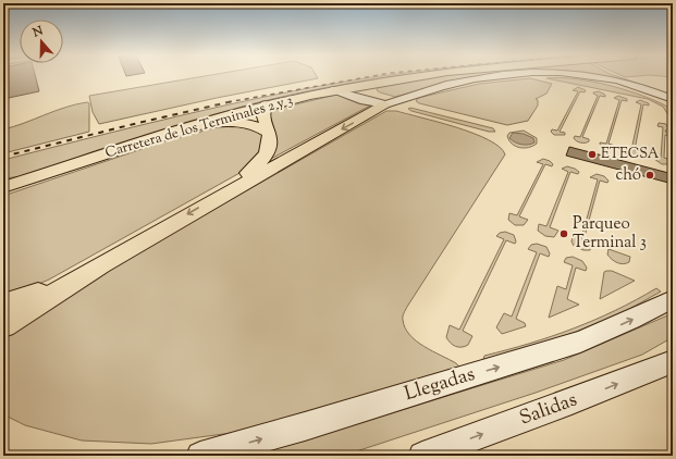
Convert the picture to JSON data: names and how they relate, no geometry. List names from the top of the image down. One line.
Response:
{"streets":{"main road":["Carretera de los Terminales 2 y 3","Llegadas","Salidas"]},"one_way":["Llegadas","Salidas"],"places":["ETECSA","chó","Parqueo Terminal 3"],"north":"top"}
